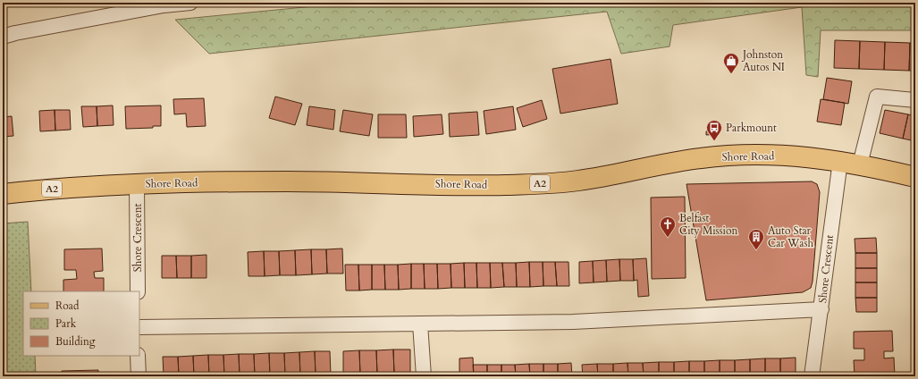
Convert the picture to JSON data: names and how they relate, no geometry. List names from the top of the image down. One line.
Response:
{"streets":{"main road":["Shore Road","A2"],"street":["Shore Crescent"]},"crossings":[["Shore Road","Shore Crescent"]],"places":{"shop":["Johnston Autos NI"],"bus stop":["Parkmount"],"church":["Belfast City Mission"],"building":["Auto Star Car Wash"]},"legend":["Road","Park","Building"]}
